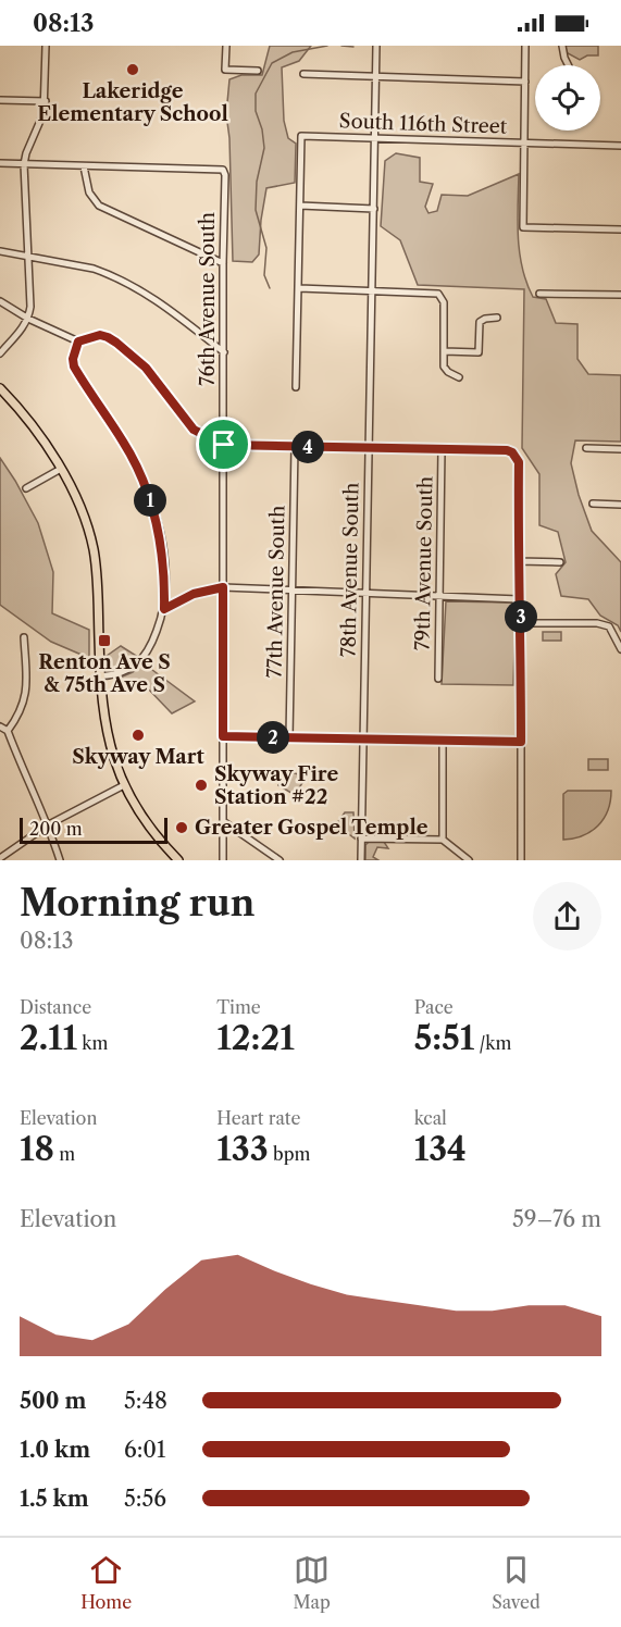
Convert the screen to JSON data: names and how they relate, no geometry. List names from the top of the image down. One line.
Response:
{"streets":{"street":["South 116th Street","76th Avenue South","79th Avenue South","78th Avenue South","77th Avenue South"]},"crossings":[["South 116th Street","78th Avenue South"]],"places":{"other":["Lakeridge Elementary School","Skyway Mart","Skyway Fire Station #22","Greater Gospel Temple"],"transit":["Renton Ave S & 75th Ave S"]},"scale_bar":"200 m","page":{"status":"08:13","pins":["4","1","3","2"],"scale":"200 m","heading":["Morning run","08:13"],"stats":[["Distance","2.11 km"],["Time","12:21"],["Pace","5:51 /km"],["Elevation","18 m"],["Heart rate","133 bpm"],["kcal","134"]],"chart":["Elevation","59–76 m"],"list":[{"name":"500 m","note":"5:48"},{"name":"1.0 km","note":"6:01"},{"name":"1.5 km","note":"5:56"}],"tabs":["Home","Map","Saved"]}}
